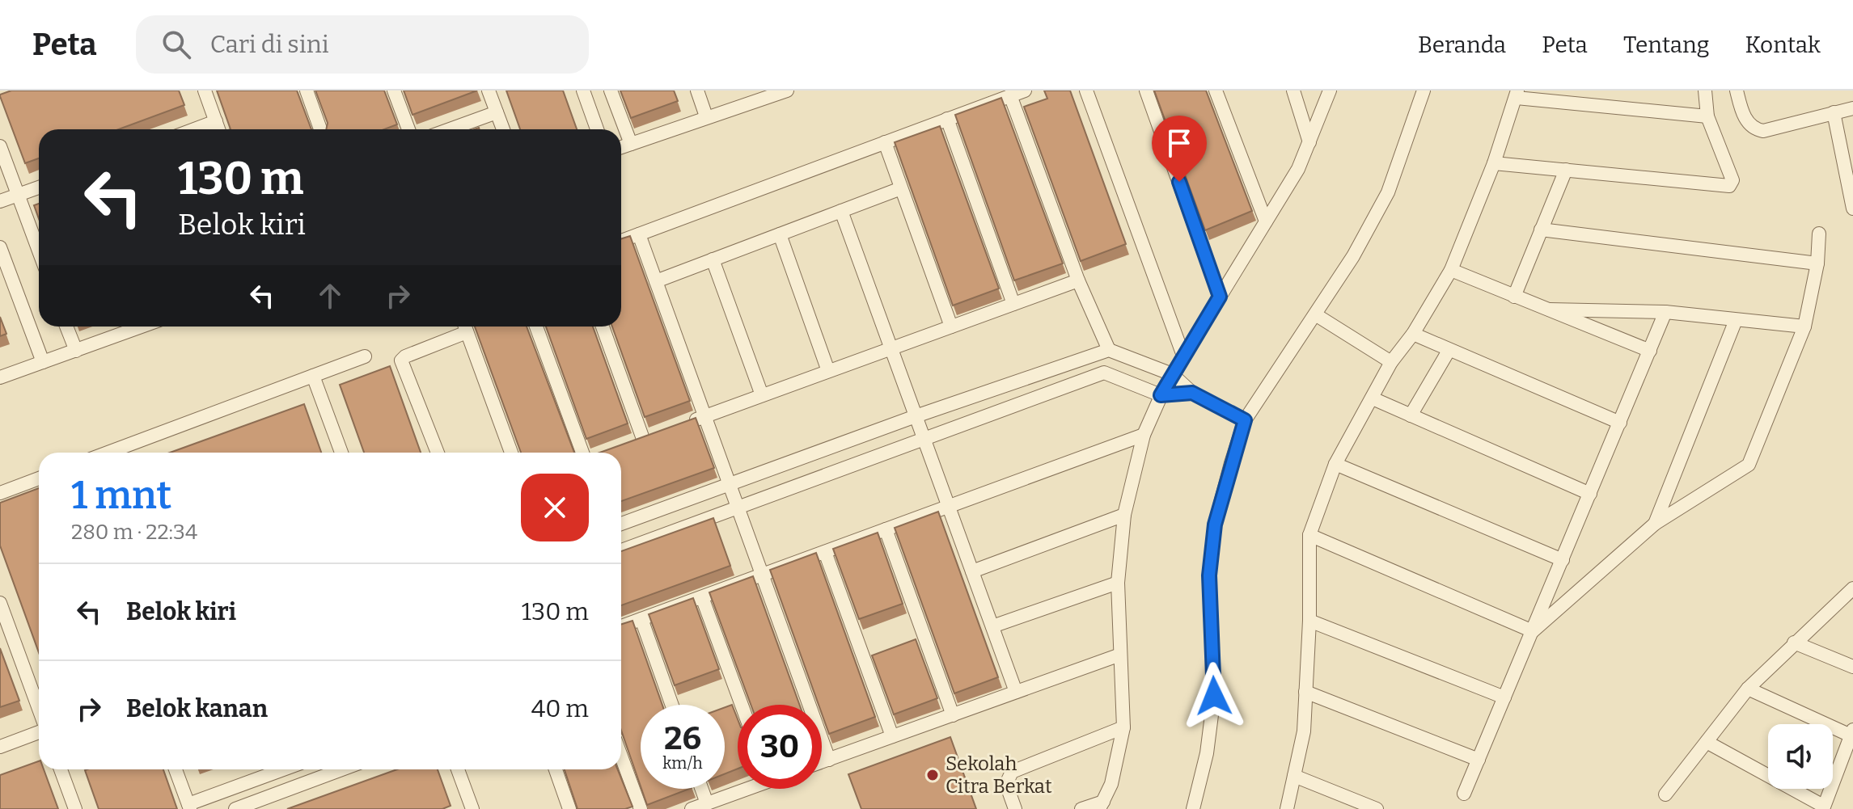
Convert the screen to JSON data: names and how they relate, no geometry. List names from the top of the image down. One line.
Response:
{"places":["Sekolah Citra Berkat"],"page":{"header":"Peta","search":"Cari di sini","nav":["Beranda","Peta","Tentang","Kontak"],"turn":["130 m","Belok kiri"],"heading":["1 mnt","280 m · 22:34"],"list":[{"name":"Belok kiri","value":"130 m"},{"name":"Belok kanan","value":"40 m"}],"speed":"26 km/h","limit":"30"}}
